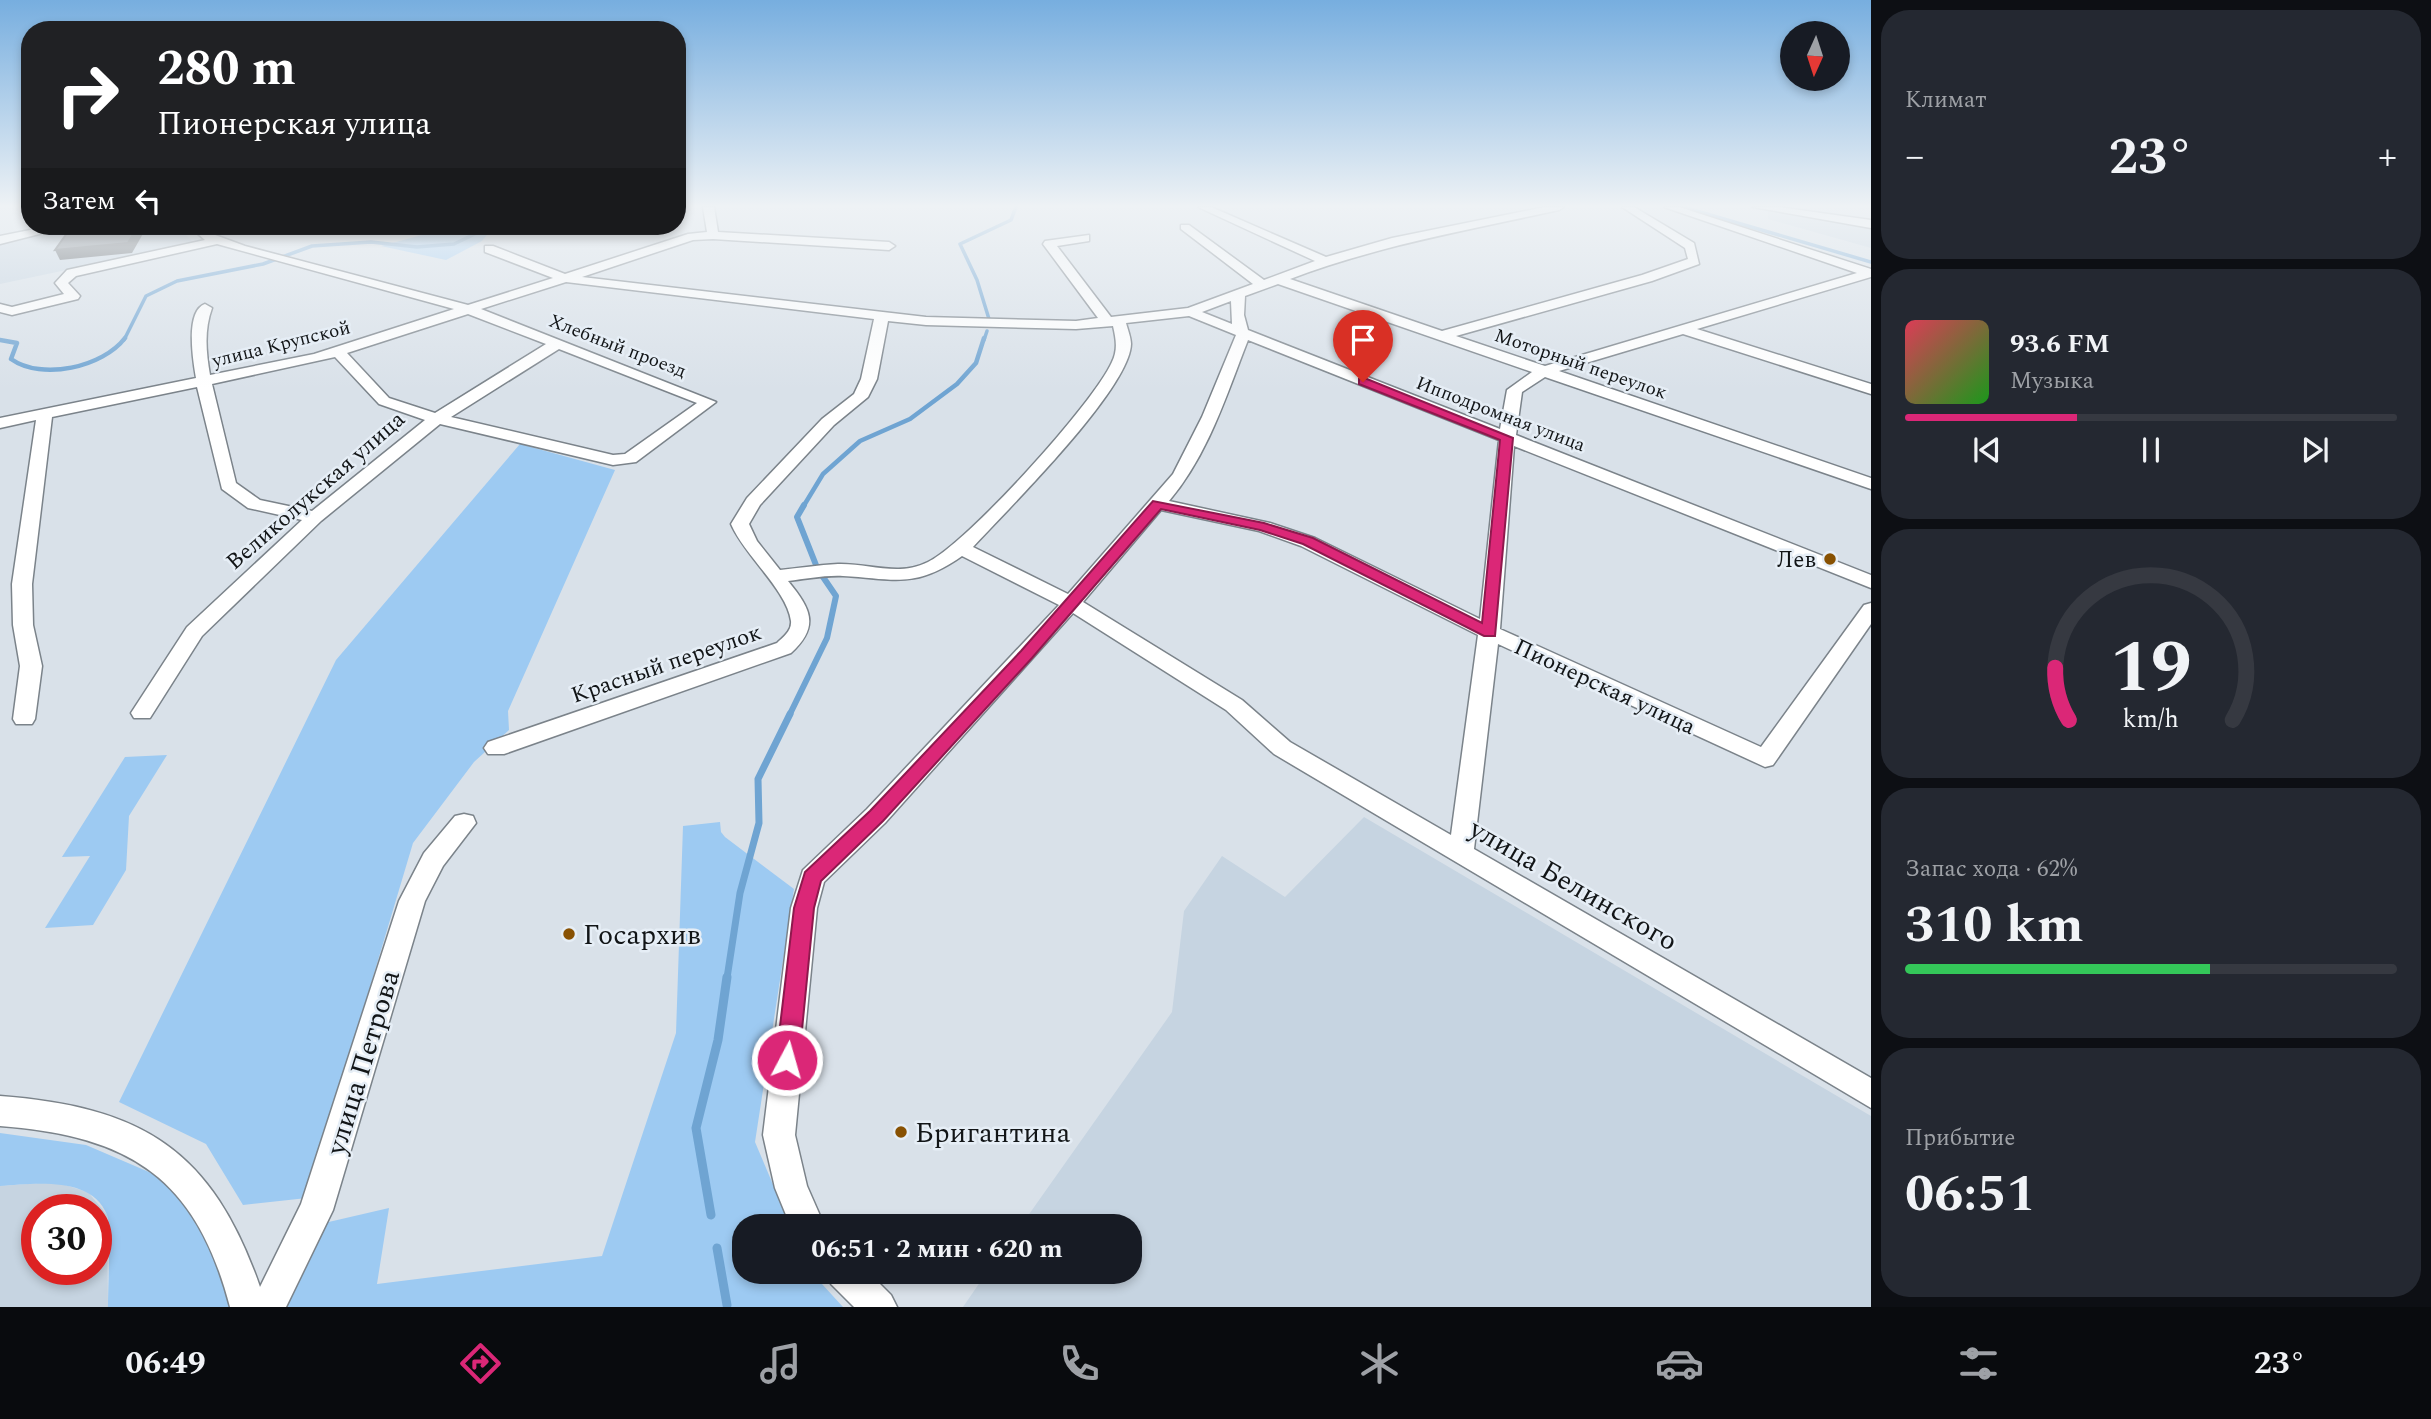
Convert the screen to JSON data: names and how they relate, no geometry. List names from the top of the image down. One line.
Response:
{"streets":{"street":["улица Крупской","Хлебный проезд","Моторный переулок","Ипподромная улица","Великолукская улица","Красный переулок","Пионерская улица","улица Белинского","улица Петрова"]},"crossings":[["улица Крупской","Хлебный проезд"],["Хлебный проезд","Великолукская улица"]],"places":["Лев","Госархив","Бригантина"],"north":"bottom","page":{"tile":["Климат",["Запас хода · 62%","310 km"],["Прибытие","06:51"]],"turn":["280 m","Пионерская улица"],"heat":["−","23°","+"],"then":"Затем","song":["93.6 FM","Музыка"],"limit":"30","trip":"06:51 · 2 мин · 620 m","tabs":["06:49","23°"],"gauge":["19","km/h"]}}
